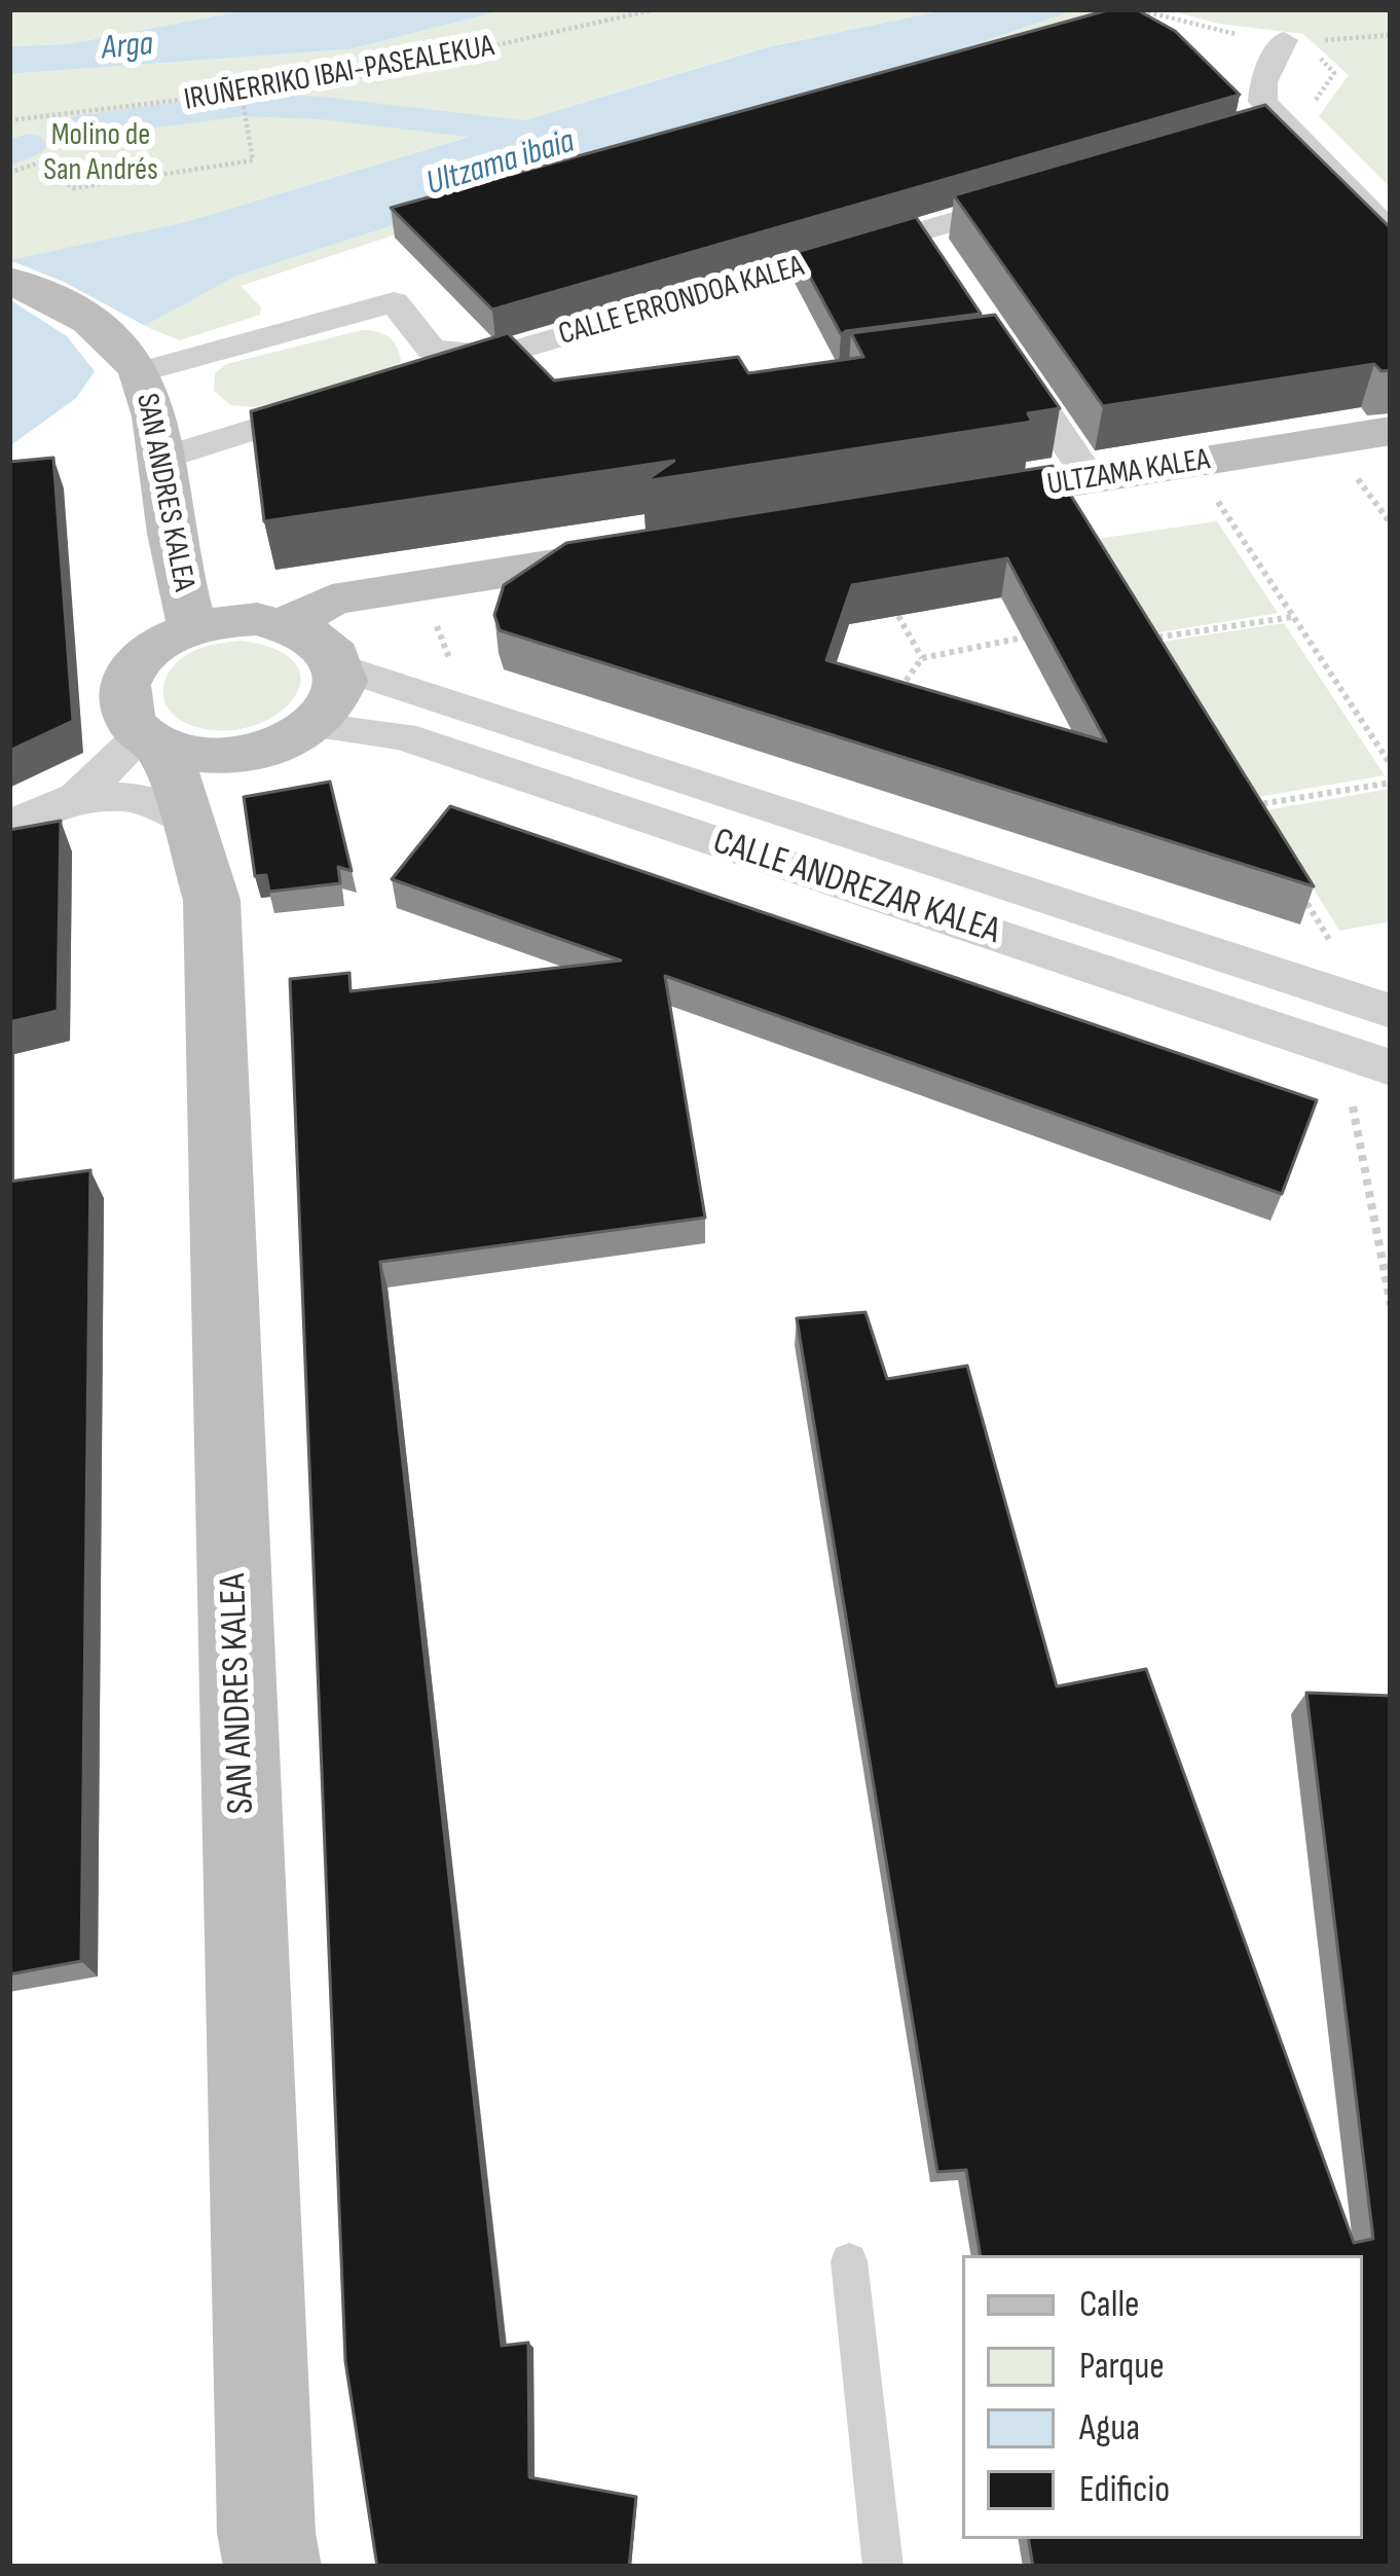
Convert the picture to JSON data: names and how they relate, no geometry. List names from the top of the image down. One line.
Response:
{"streets":{"main road":["ULTZAMA KALEA","SAN ANDRES KALEA"],"street":["CALLE ERRONDOA KALEA","CALLE ANDREZAR KALEA"],"path":["IRUÑERRIKO IBAI-PASEALEKUA"]},"crossings":[["SAN ANDRES KALEA","CALLE ANDREZAR KALEA"]],"water":["Arga","Ultzama ibaia"],"parks":["Molino de San Andrés"],"legend":["Calle","Parque","Agua","Edificio"]}
